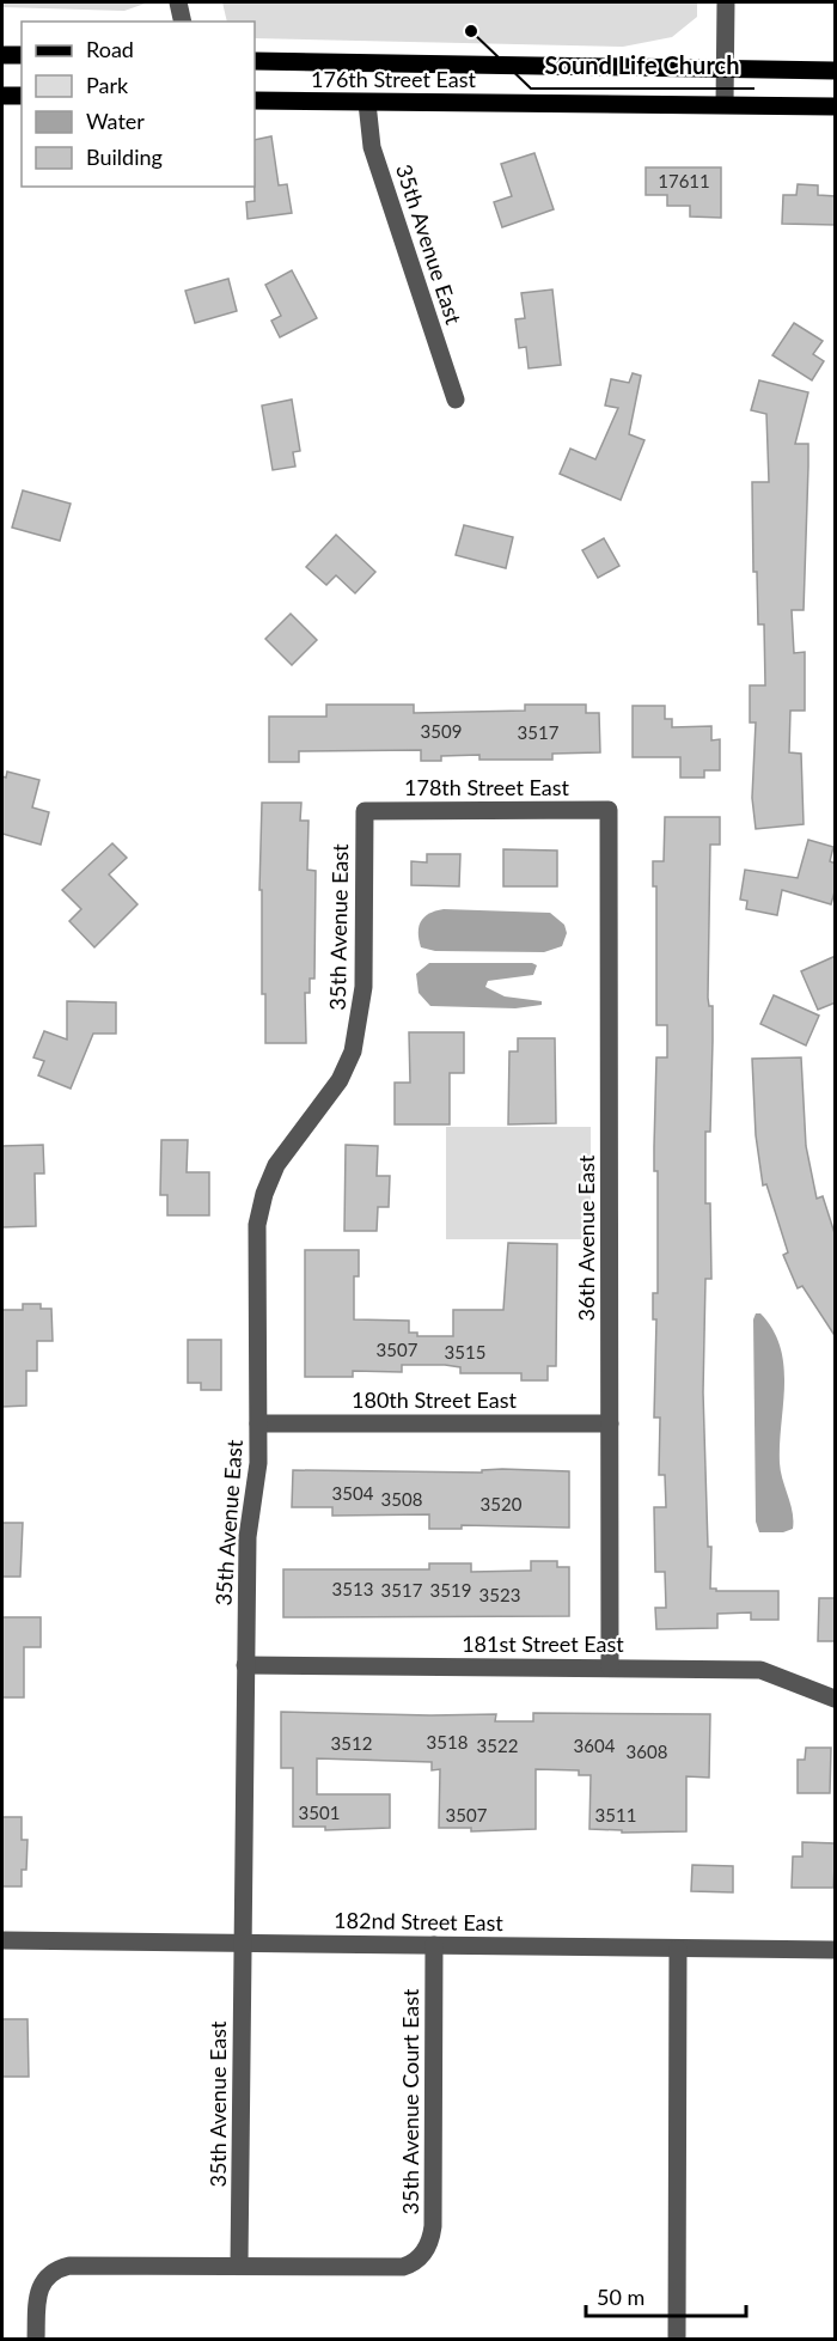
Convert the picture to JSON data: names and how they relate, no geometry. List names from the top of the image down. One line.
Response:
{"streets":{"main road":["176th Street East"],"street":["35th Avenue East","178th Street East","36th Avenue East","180th Street East","181st Street East","182nd Street East","35th Avenue Court East"]},"crossings":[["176th Street East","35th Avenue East"],["35th Avenue East","178th Street East"],["35th Avenue East","180th Street East"],["35th Avenue East","181st Street East"],["35th Avenue East","182nd Street East"],["35th Avenue East","35th Avenue Court East"],["178th Street East","36th Avenue East"],["36th Avenue East","180th Street East"],["36th Avenue East","181st Street East"],["182nd Street East","35th Avenue Court East"]],"places":["Sound Life Church"],"house_numbers":["17611","3509","3517","3507","3515","3504","3508","3520","3513","3517","3519","3523","3518","3512","3522","3604","3608","3501","3507","3511"],"legend":["Road","Park","Water","Building"],"scale_bar":"50 m"}
